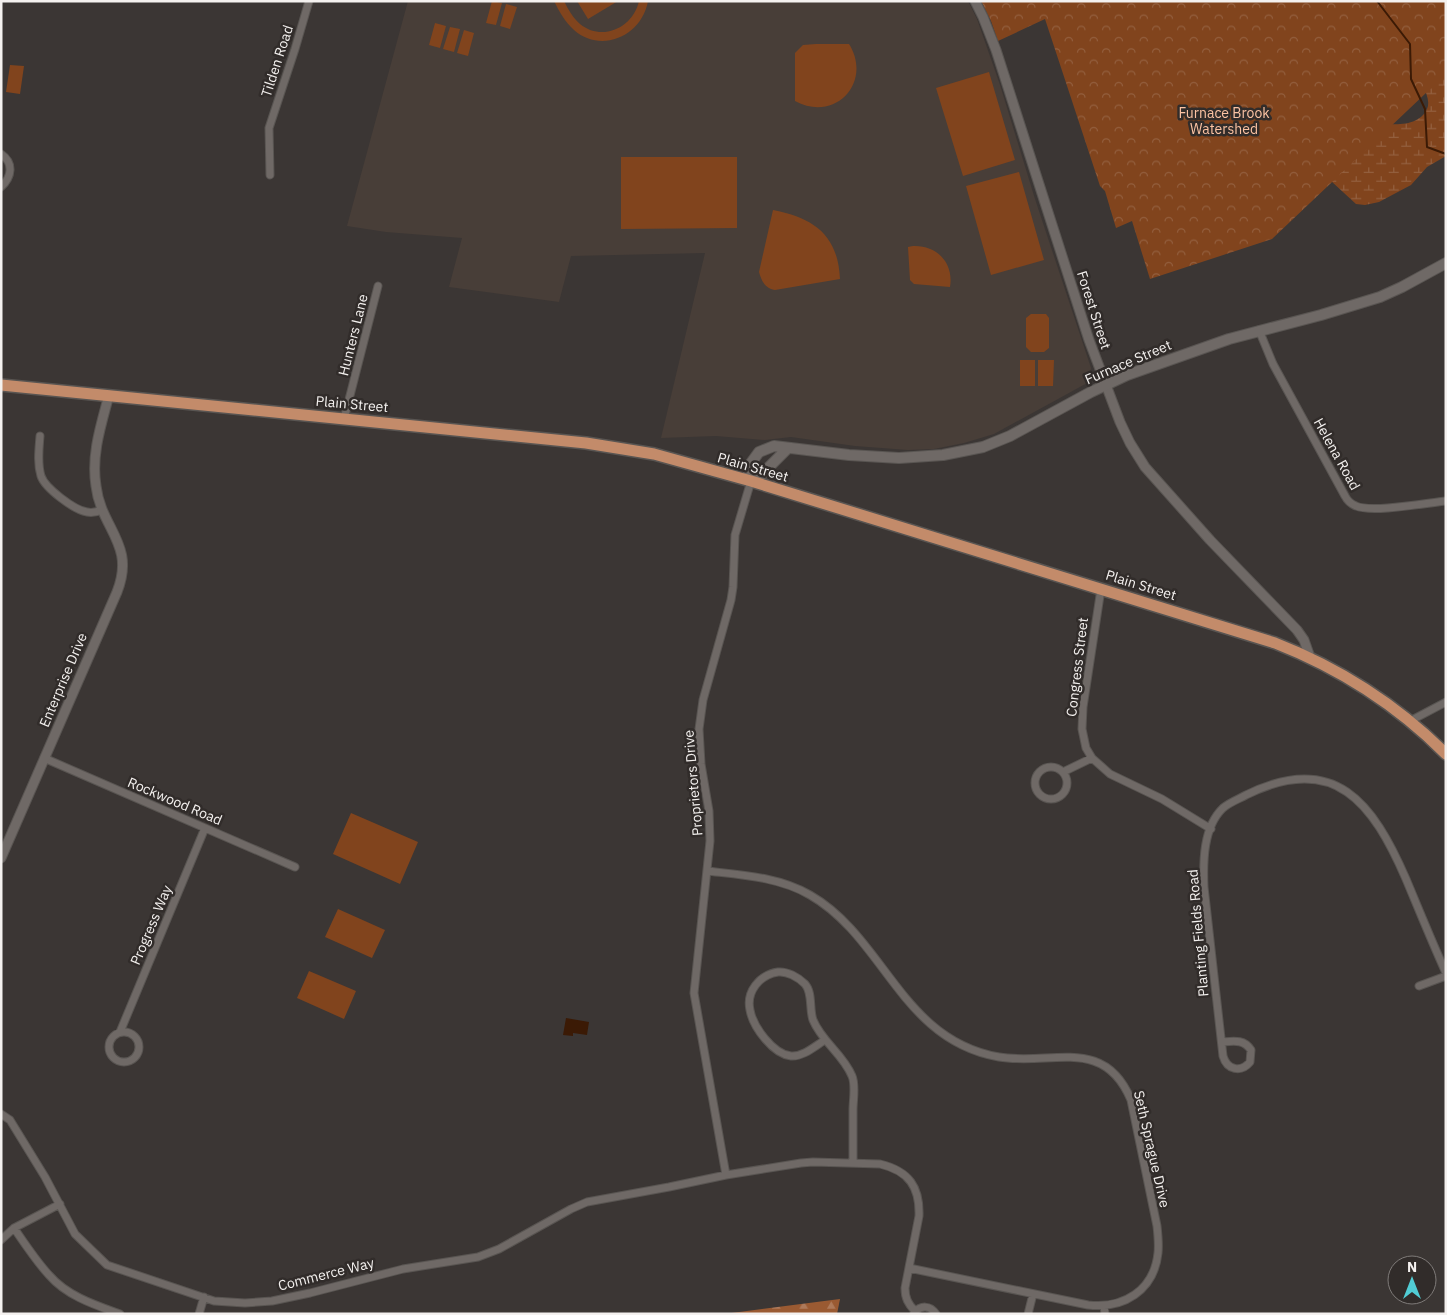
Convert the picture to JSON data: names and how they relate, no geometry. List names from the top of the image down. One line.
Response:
{"streets":{"main road":["Furnace Street","Plain Street"],"street":["Tilden Road","Forest Street","Hunters Lane","Helena Road","Congress Street","Enterprise Drive","Proprietors Drive","Rockwood Road","Progress Way","Planting Fields Road","Seth Sprague Drive","Commerce Way"]},"crossings":[["Forest Street","Furnace Street"],["Forest Street","Plain Street"],["Hunters Lane","Plain Street"],["Furnace Street","Plain Street"],["Furnace Street","Helena Road"],["Furnace Street","Proprietors Drive"],["Plain Street","Congress Street"],["Plain Street","Enterprise Drive"],["Plain Street","Proprietors Drive"],["Congress Street","Planting Fields Road"],["Enterprise Drive","Rockwood Road"],["Proprietors Drive","Seth Sprague Drive"],["Proprietors Drive","Commerce Way"],["Rockwood Road","Progress Way"],["Seth Sprague Drive","Commerce Way"]],"parks":["Furnace Brook Watershed"],"north":"top"}
